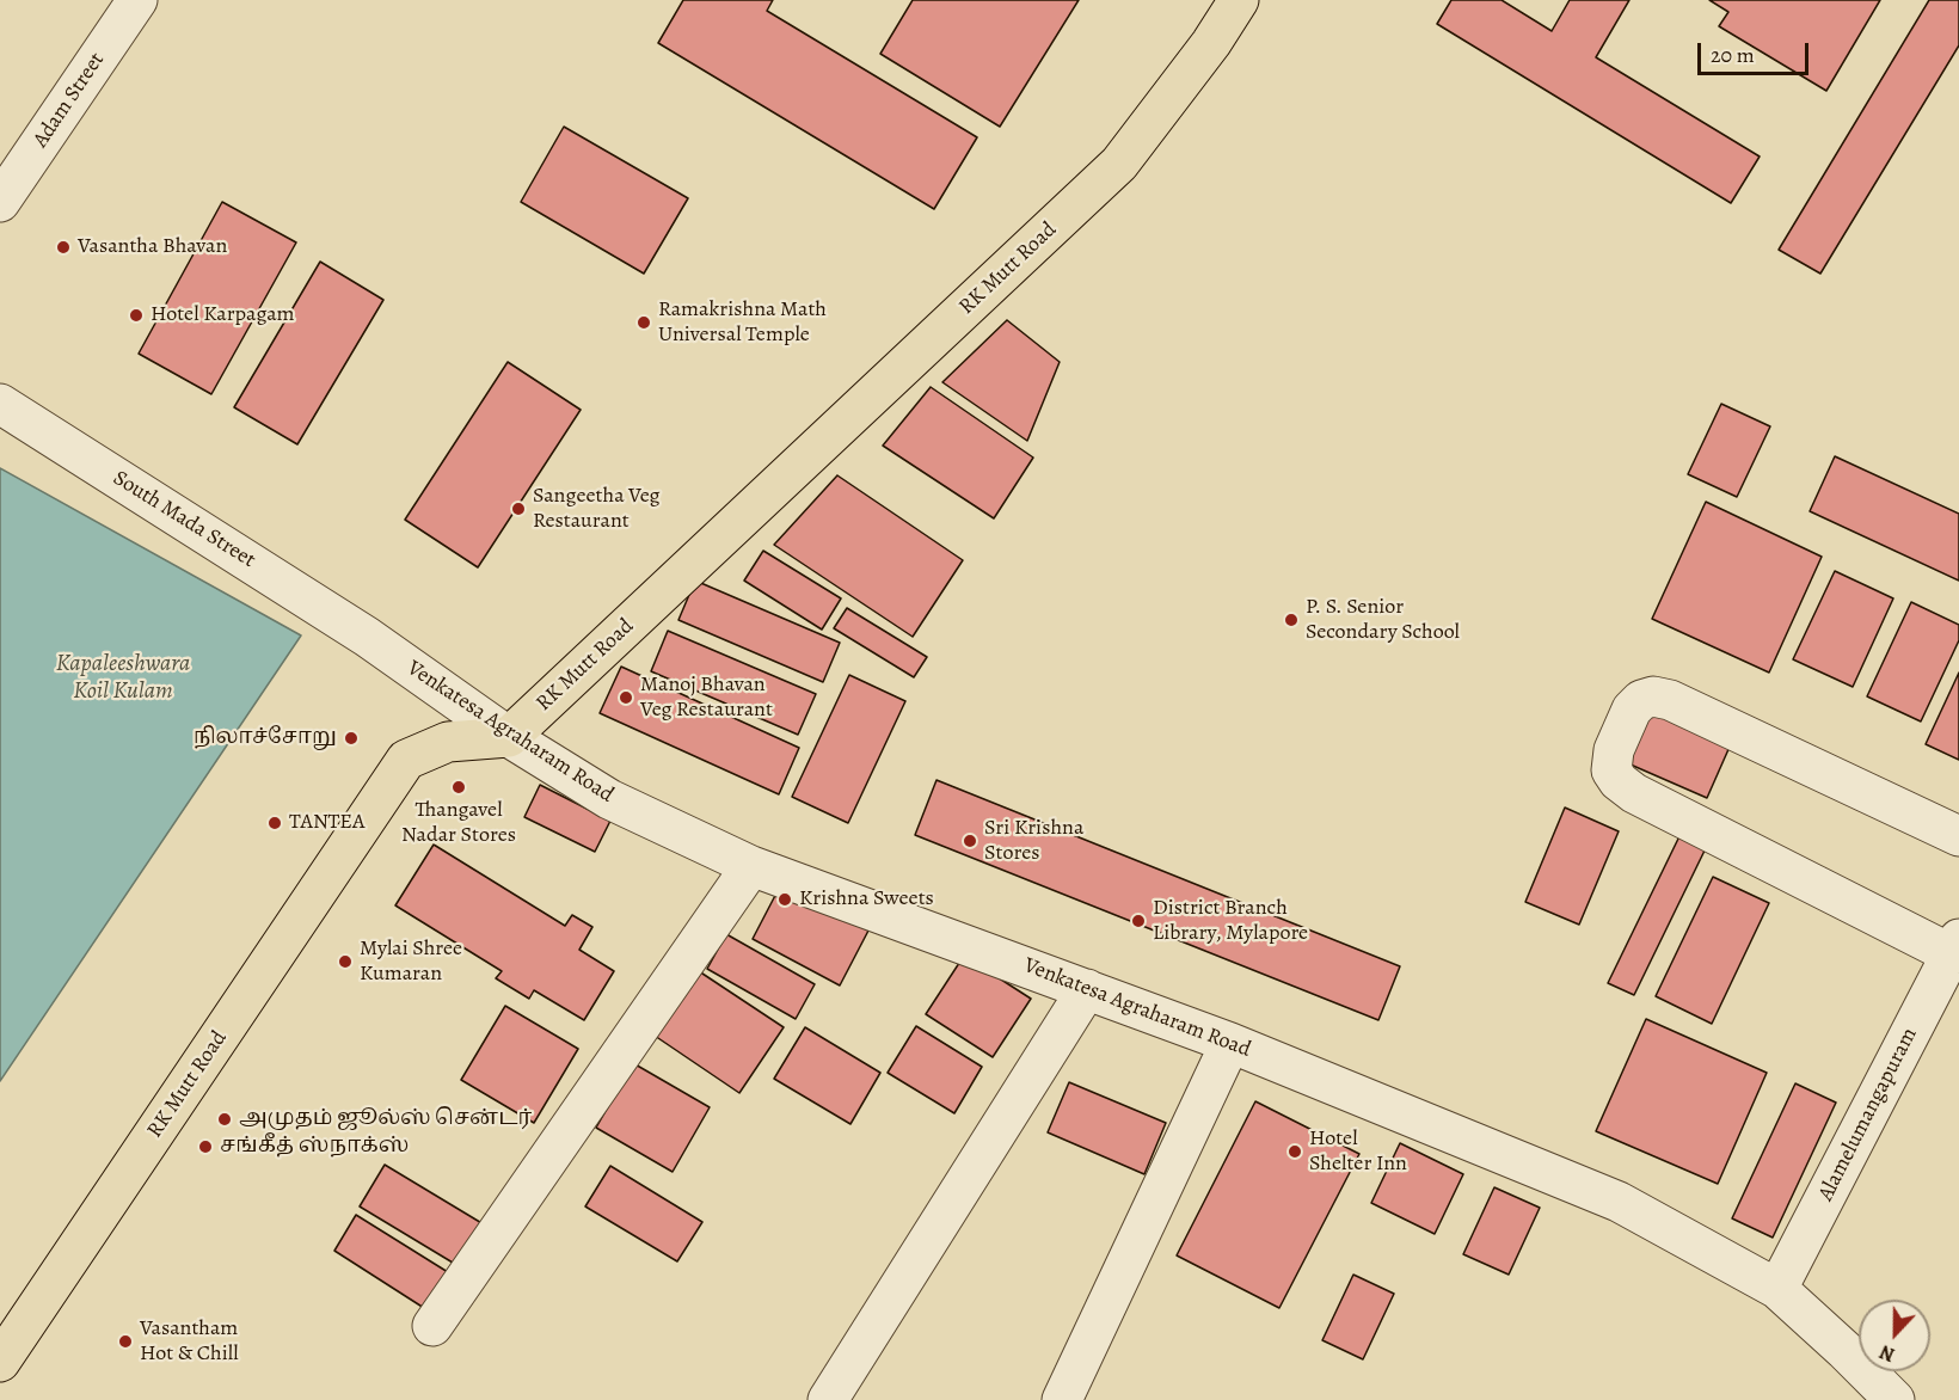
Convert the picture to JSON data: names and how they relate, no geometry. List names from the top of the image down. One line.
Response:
{"streets":{"main road":["RK Mutt Road"],"street":["Adam Street","South Mada Street","Venkatesa Agraharam Road","Alamelumangapuram"]},"crossings":[["RK Mutt Road","Venkatesa Agraharam Road"],["South Mada Street","Venkatesa Agraharam Road"],["Venkatesa Agraharam Road","Alamelumangapuram"]],"water":["Kapaleeshwara Koil Kulam"],"places":["Vasantha Bhavan","Hotel Karpagam","Ramakrishna Math Universal Temple","Sangeetha Veg Restaurant","P. S. Senior Secondary School","Manoj Bhavan Veg Restaurant","நிலாச்சோறு","Thangavel Nadar Stores","TANTEA","Sri Krishna Stores","Krishna Sweets","District Branch Library, Mylapore","Mylai Shree Kumaran","அமுதம் ஜூல்ஸ் சென்டர்","சங்கீத் ஸ்நாக்ஸ்","Hotel Shelter Inn","Vasantham Hot & Chill"],"scale_bar":"20 m","north":"bottom"}
